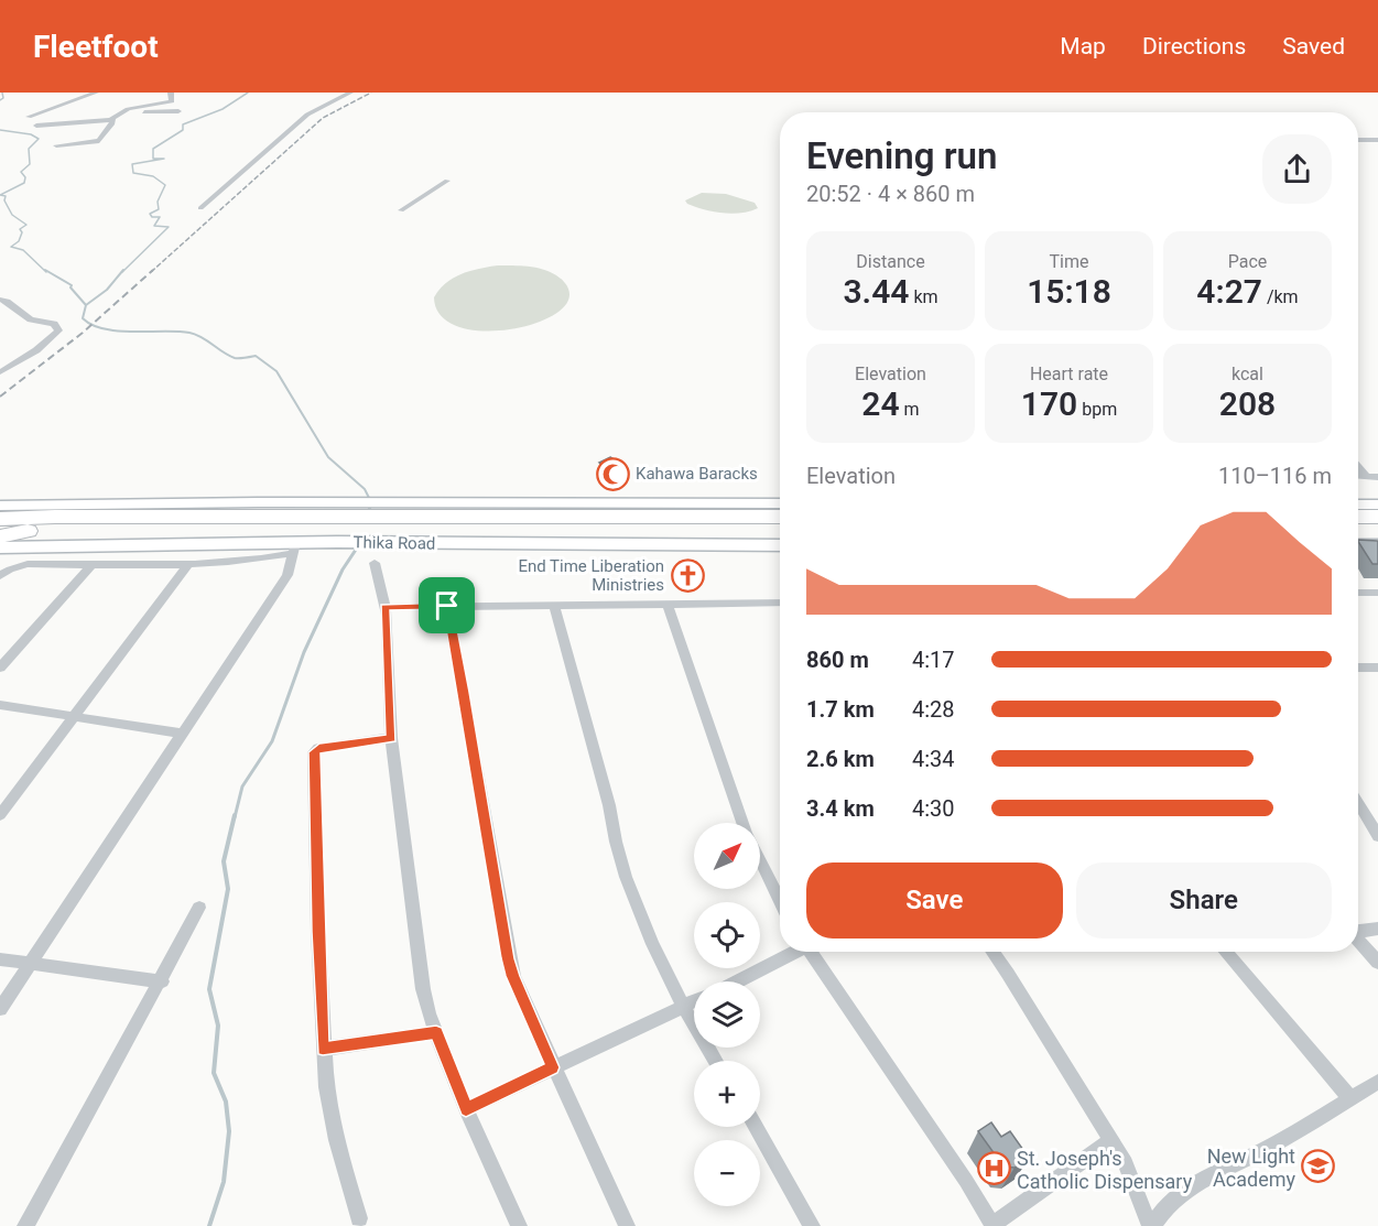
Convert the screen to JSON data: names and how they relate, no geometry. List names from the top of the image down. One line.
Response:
{"streets":{"highway":["Thika Road"]},"places":{"mosque":["Kahawa Baracks"],"church":["End Time Liberation Ministries"],"school or university":["New Light Academy"],"hospital":["St. Joseph's Catholic Dispensary"]},"north":"top right","page":{"header":"Fleetfoot","nav":["Map","Directions","Saved"],"heading":["Evening run","20:52 · 4 × 860 m"],"stats":[["Distance","3.44 km"],["Time","15:18"],["Pace","4:27 /km"],["Elevation","24 m"],["Heart rate","170 bpm"],["kcal","208"]],"chart":["Elevation","110–116 m"],"list":[{"name":"860 m","note":"4:17"},{"name":"1.7 km","note":"4:28"},{"name":"2.6 km","note":"4:34"},{"name":"3.4 km","note":"4:30"}],"map_buttons":["+","−"],"buttons":["Save","Share"]}}
